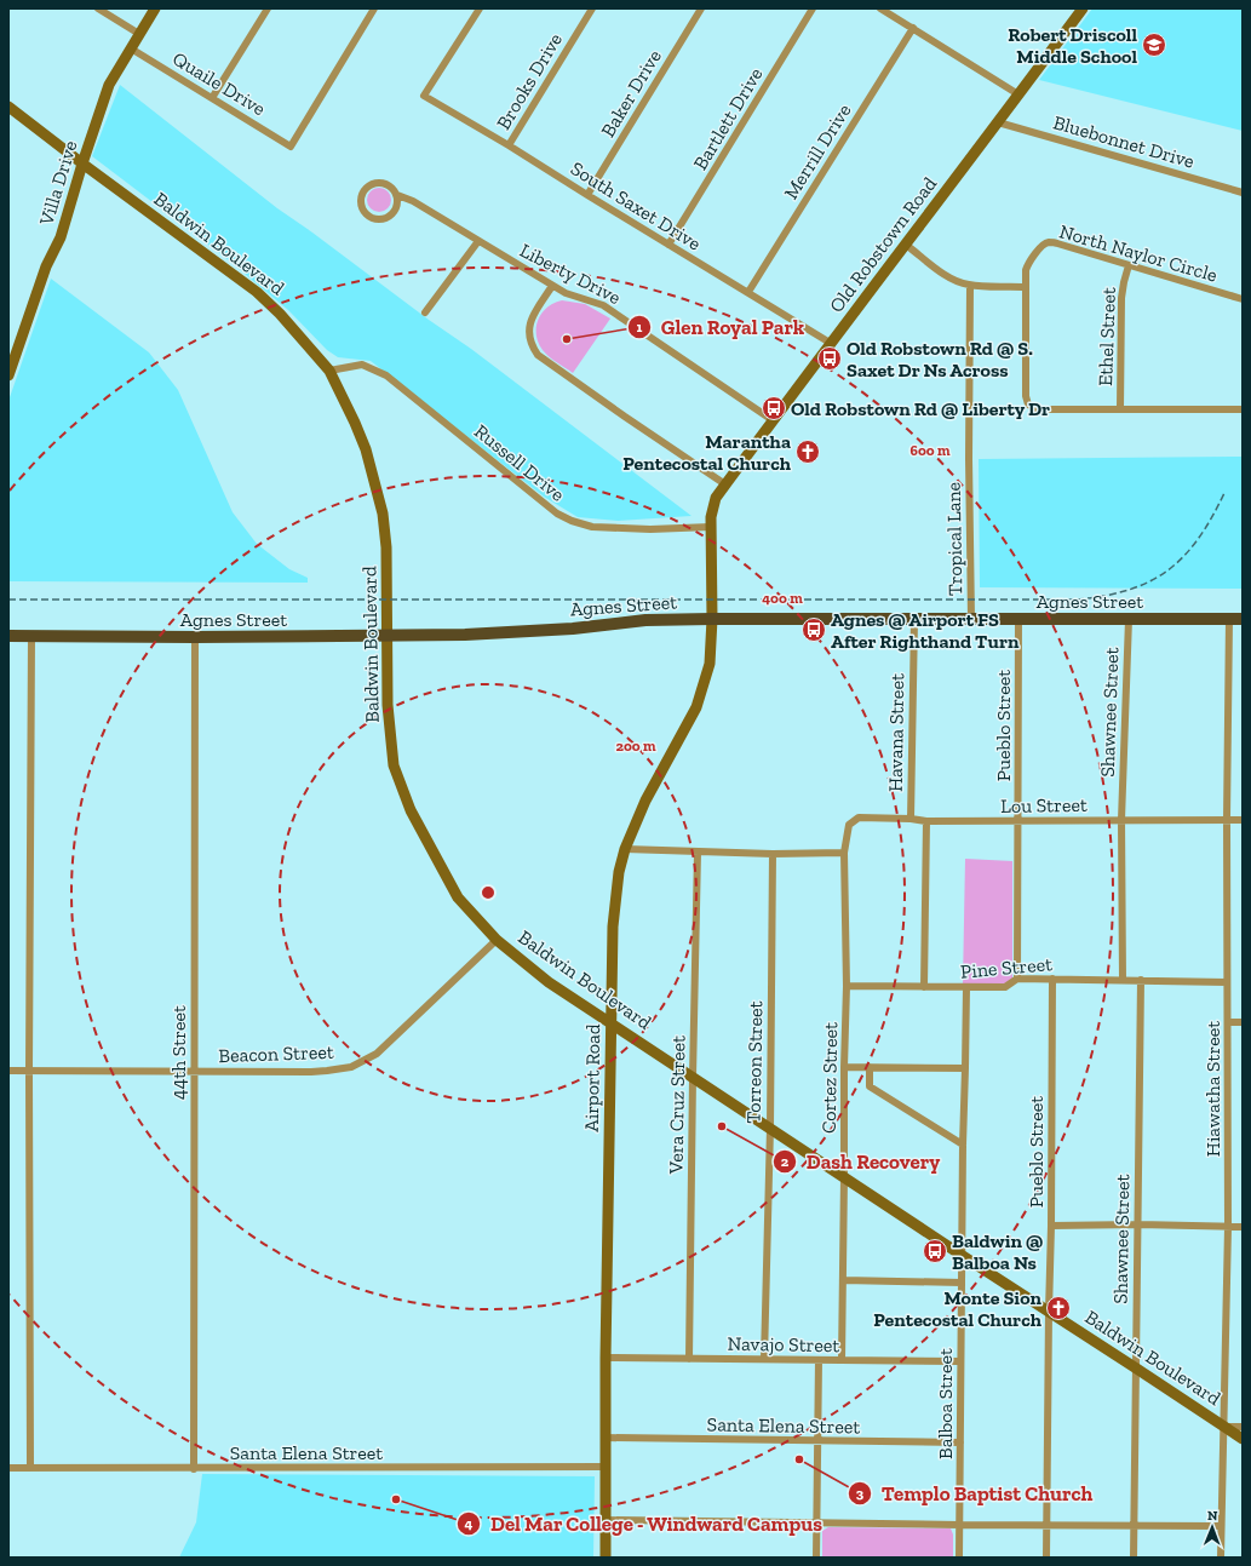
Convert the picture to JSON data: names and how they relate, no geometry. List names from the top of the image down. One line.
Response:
{"streets":{"main road":["Agnes Street"],"street":["Brooks Drive","Quaile Drive","Baker Drive","Bartlett Drive","Bluebonnet Drive","Merrill Drive","Villa Drive","South Saxet Drive","Baldwin Boulevard","Old Robstown Road","North Naylor Circle","Liberty Drive","Ethel Street","Russell Drive","Tropical Lane","Shawnee Street","Pueblo Street","Havana Street","Lou Street","Pine Street","44th Street","Beacon Street","Torreon Street","Airport Road","Cortez Street","Hiawatha Street","Vera Cruz Street","Navajo Street","Balboa Street","Santa Elena Street"]},"crossings":[["Brooks Drive","South Saxet Drive"],["Quaile Drive","Villa Drive"],["Baker Drive","South Saxet Drive"],["Bartlett Drive","South Saxet Drive"],["Bluebonnet Drive","Old Robstown Road"],["Merrill Drive","South Saxet Drive"],["Villa Drive","Baldwin Boulevard"],["South Saxet Drive","Old Robstown Road"],["Baldwin Boulevard","Russell Drive"],["Baldwin Boulevard","Agnes Street"],["Baldwin Boulevard","Shawnee Street"],["Baldwin Boulevard","Pueblo Street"],["Baldwin Boulevard","Beacon Street"],["Baldwin Boulevard","Torreon Street"],["Baldwin Boulevard","Airport Road"],["Baldwin Boulevard","Cortez Street"],["Baldwin Boulevard","Hiawatha Street"],["Baldwin Boulevard","Vera Cruz Street"],["Baldwin Boulevard","Balboa Street"],["Old Robstown Road","Liberty Drive"],["Old Robstown Road","Russell Drive"],["Old Robstown Road","Agnes Street"],["Old Robstown Road","Airport Road"],["North Naylor Circle","Ethel Street"],["Tropical Lane","Agnes Street"],["Agnes Street","Shawnee Street"],["Agnes Street","Pueblo Street"],["Agnes Street","Havana Street"],["Agnes Street","44th Street"],["Agnes Street","Airport Road"],["Agnes Street","Hiawatha Street"],["Shawnee Street","Lou Street"],["Shawnee Street","Pine Street"],["Pueblo Street","Lou Street"],["Pueblo Street","Pine Street"],["Havana Street","Lou Street"],["Lou Street","Cortez Street"],["Lou Street","Hiawatha Street"],["Pine Street","Cortez Street"],["Pine Street","Hiawatha Street"],["Pine Street","Balboa Street"],["44th Street","Beacon Street"],["44th Street","Santa Elena Street"],["Torreon Street","Navajo Street"],["Airport Road","Navajo Street"],["Airport Road","Santa Elena Street"],["Cortez Street","Navajo Street"],["Vera Cruz Street","Navajo Street"],["Navajo Street","Balboa Street"],["Balboa Street","Santa Elena Street"]],"places":{"school or university":["Robert Driscoll Middle School"],"other":["Glen Royal Park","Dash Recovery","Templo Baptist Church","Del Mar College - Windward Campus"],"bus stop":["Old Robstown Rd @ S. Saxet Dr Ns Across","Old Robstown Rd @ Liberty Dr","Agnes @ Airport FS After Righthand Turn","Baldwin @ Balboa Ns"],"church":["Marantha Pentecostal Church","Monte Sion Pentecostal Church"]},"north":"top","rings":["600 m","400 m","200 m"]}
